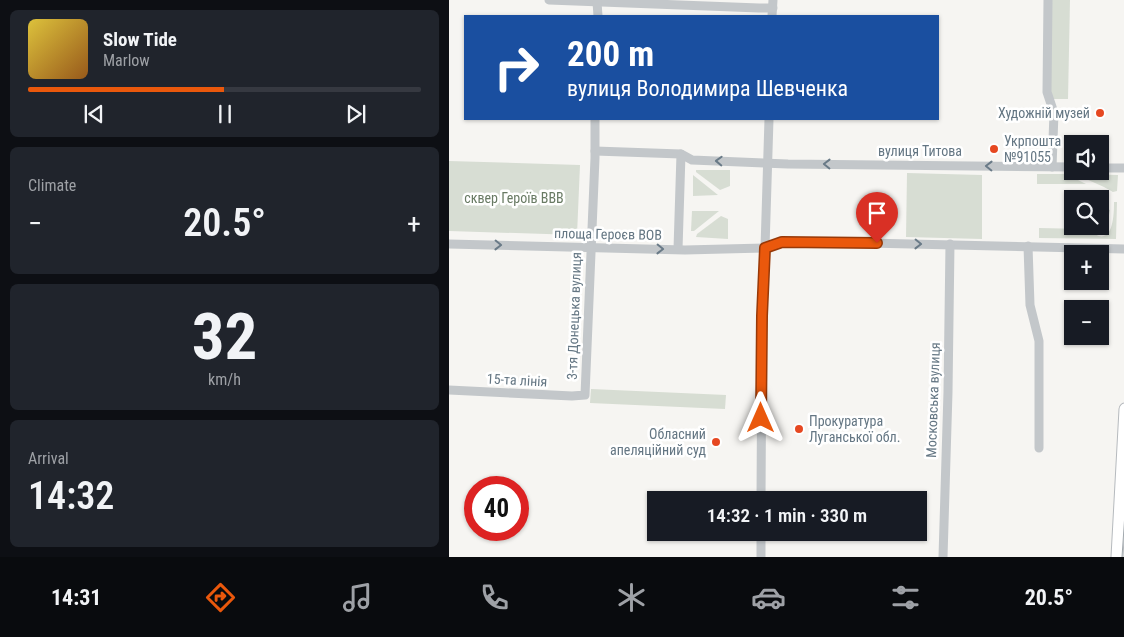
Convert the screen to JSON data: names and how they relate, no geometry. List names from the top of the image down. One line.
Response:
{"streets":{"street":["вулиця Титова","площа Героєв ВОВ","3-тя Донецька вулиця","15-та лінія","Московська вулиця"]},"crossings":[["площа Героєв ВОВ","3-тя Донецька вулиця"],["площа Героєв ВОВ","Московська вулиця"],["3-тя Донецька вулиця","15-та лінія"]],"one_way":["вулиця Титова","площа Героєв ВОВ"],"parks":["сквер Героїв ВВВ"],"places":["Художній музей","Укрпошта №91055","Прокуратура Луганської обл.","Обласний апеляційний суд"],"page":{"turn":["200 m","вулиця Володимира Шевченка"],"song":["Slow Tide","Marlow"],"map_buttons":["+","−"],"tile":["Climate",["32","km/h"],["Arrival","14:32"]],"heat":["−","20.5°","+"],"limit":"40","trip":"14:32 · 1 min · 330 m","tabs":["14:31","20.5°"]}}
